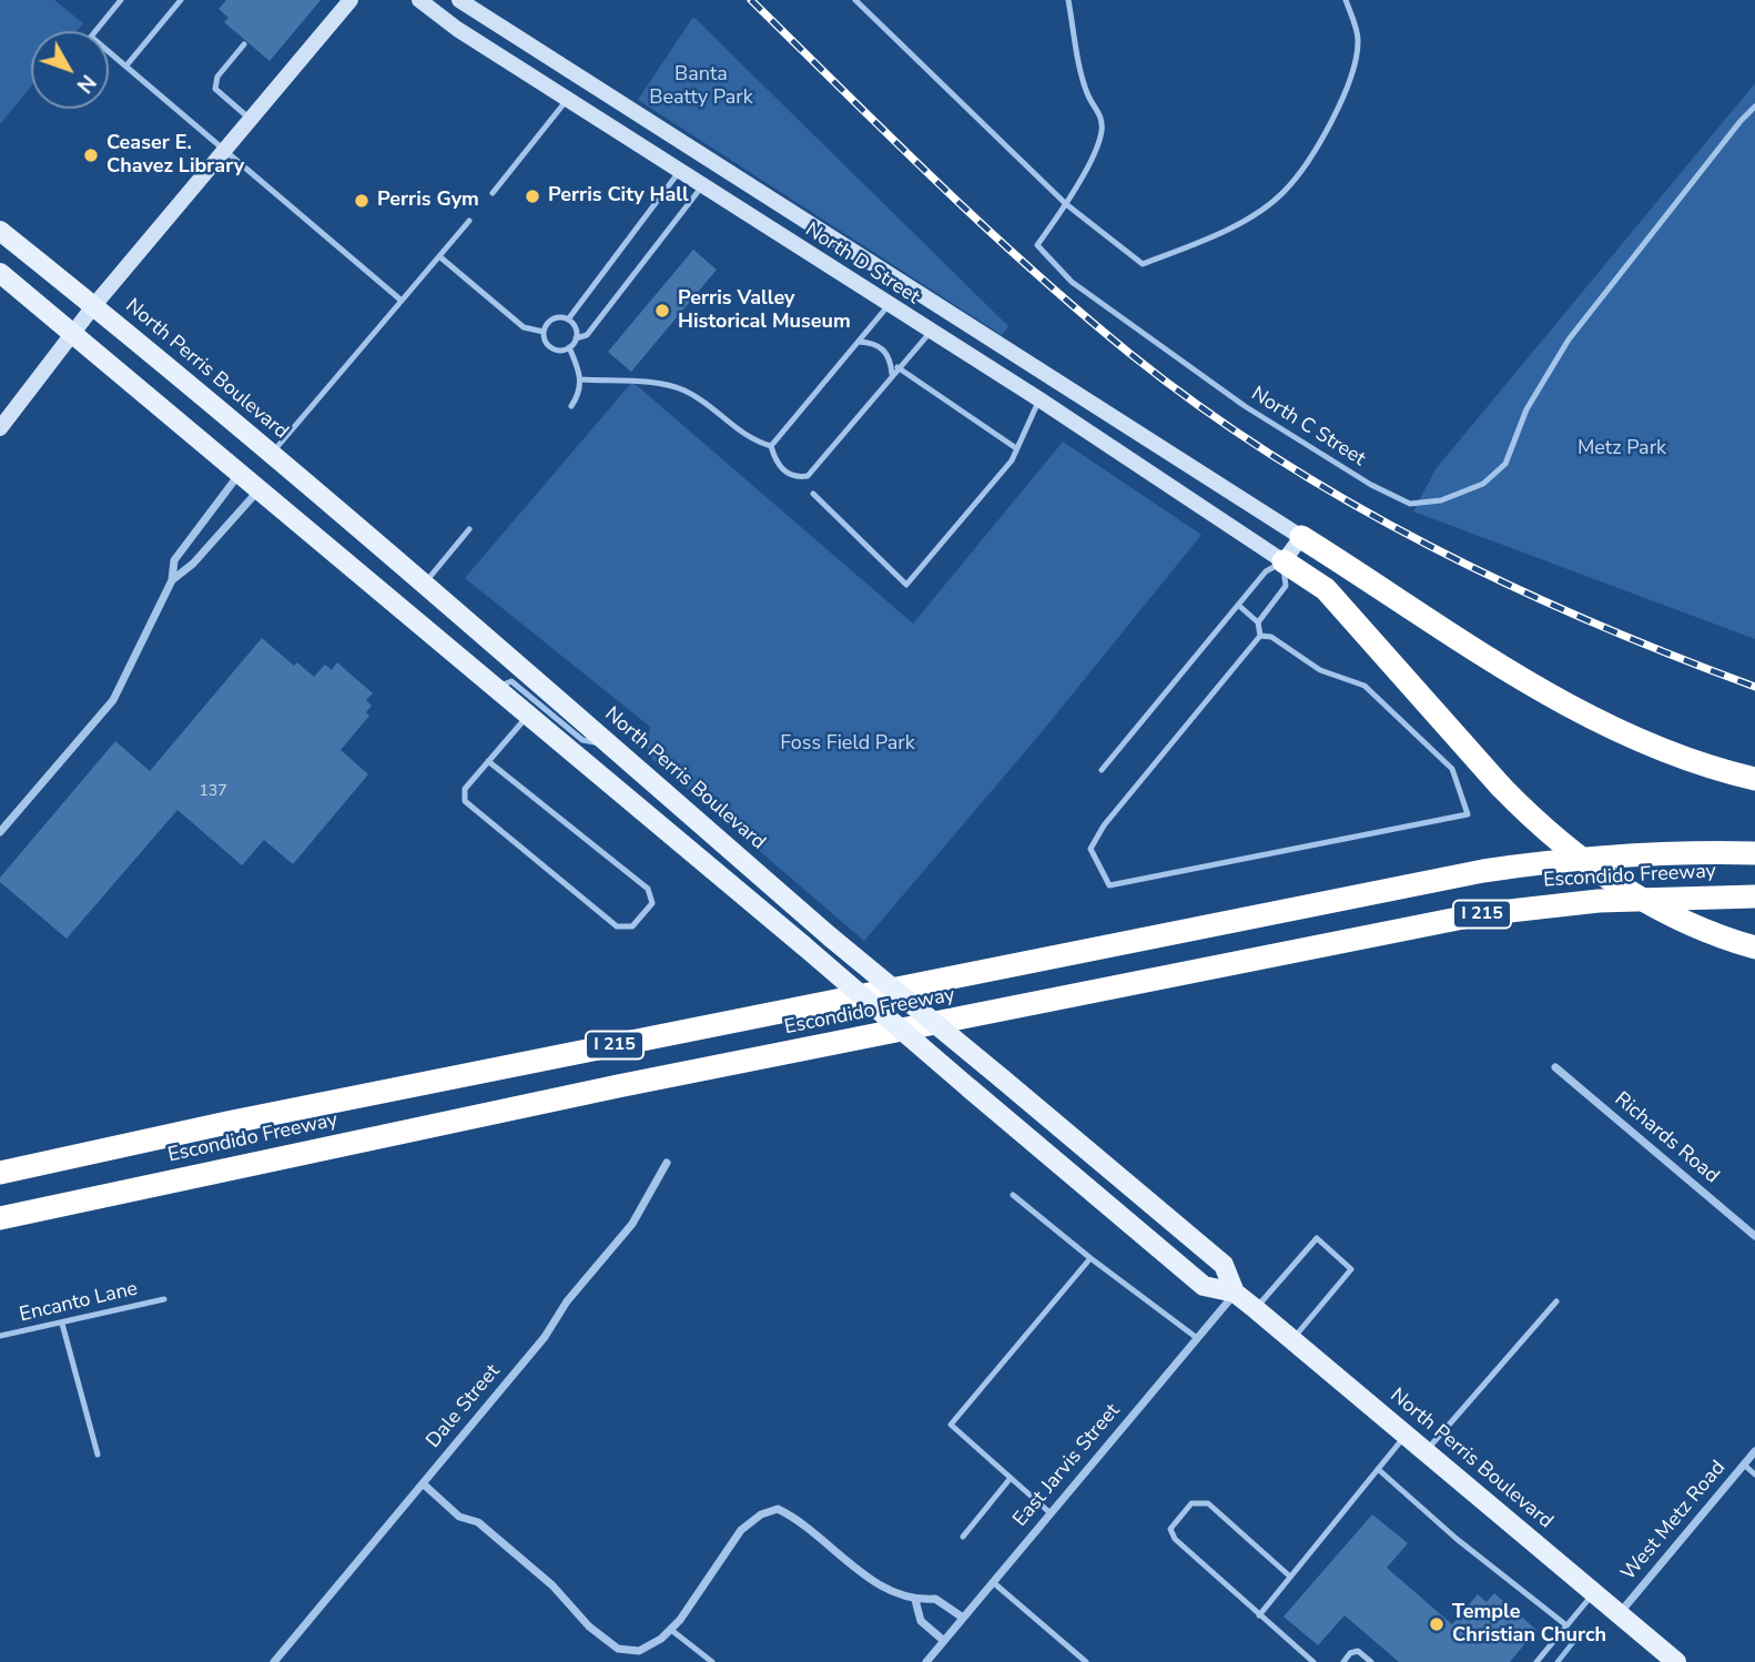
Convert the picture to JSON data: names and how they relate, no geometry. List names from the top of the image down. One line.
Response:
{"streets":{"highway":["Escondido Freeway","I 215"],"main road":["North D Street","North Perris Boulevard"],"street":["Richards Road","Dale Street","East Jarvis Street","West Metz Road"],"lane":["North C Street","Encanto Lane"]},"crossings":[["North Perris Boulevard","East Jarvis Street"],["North Perris Boulevard","West Metz Road"]],"parks":["Banta Beatty Park","Metz Park","Foss Field Park"],"places":["Ceaser E. Chavez Library","Perris City Hall","Perris Gym","Perris Valley Historical Museum","Temple Christian Church"],"house_numbers":["137"],"north":"bottom right"}
